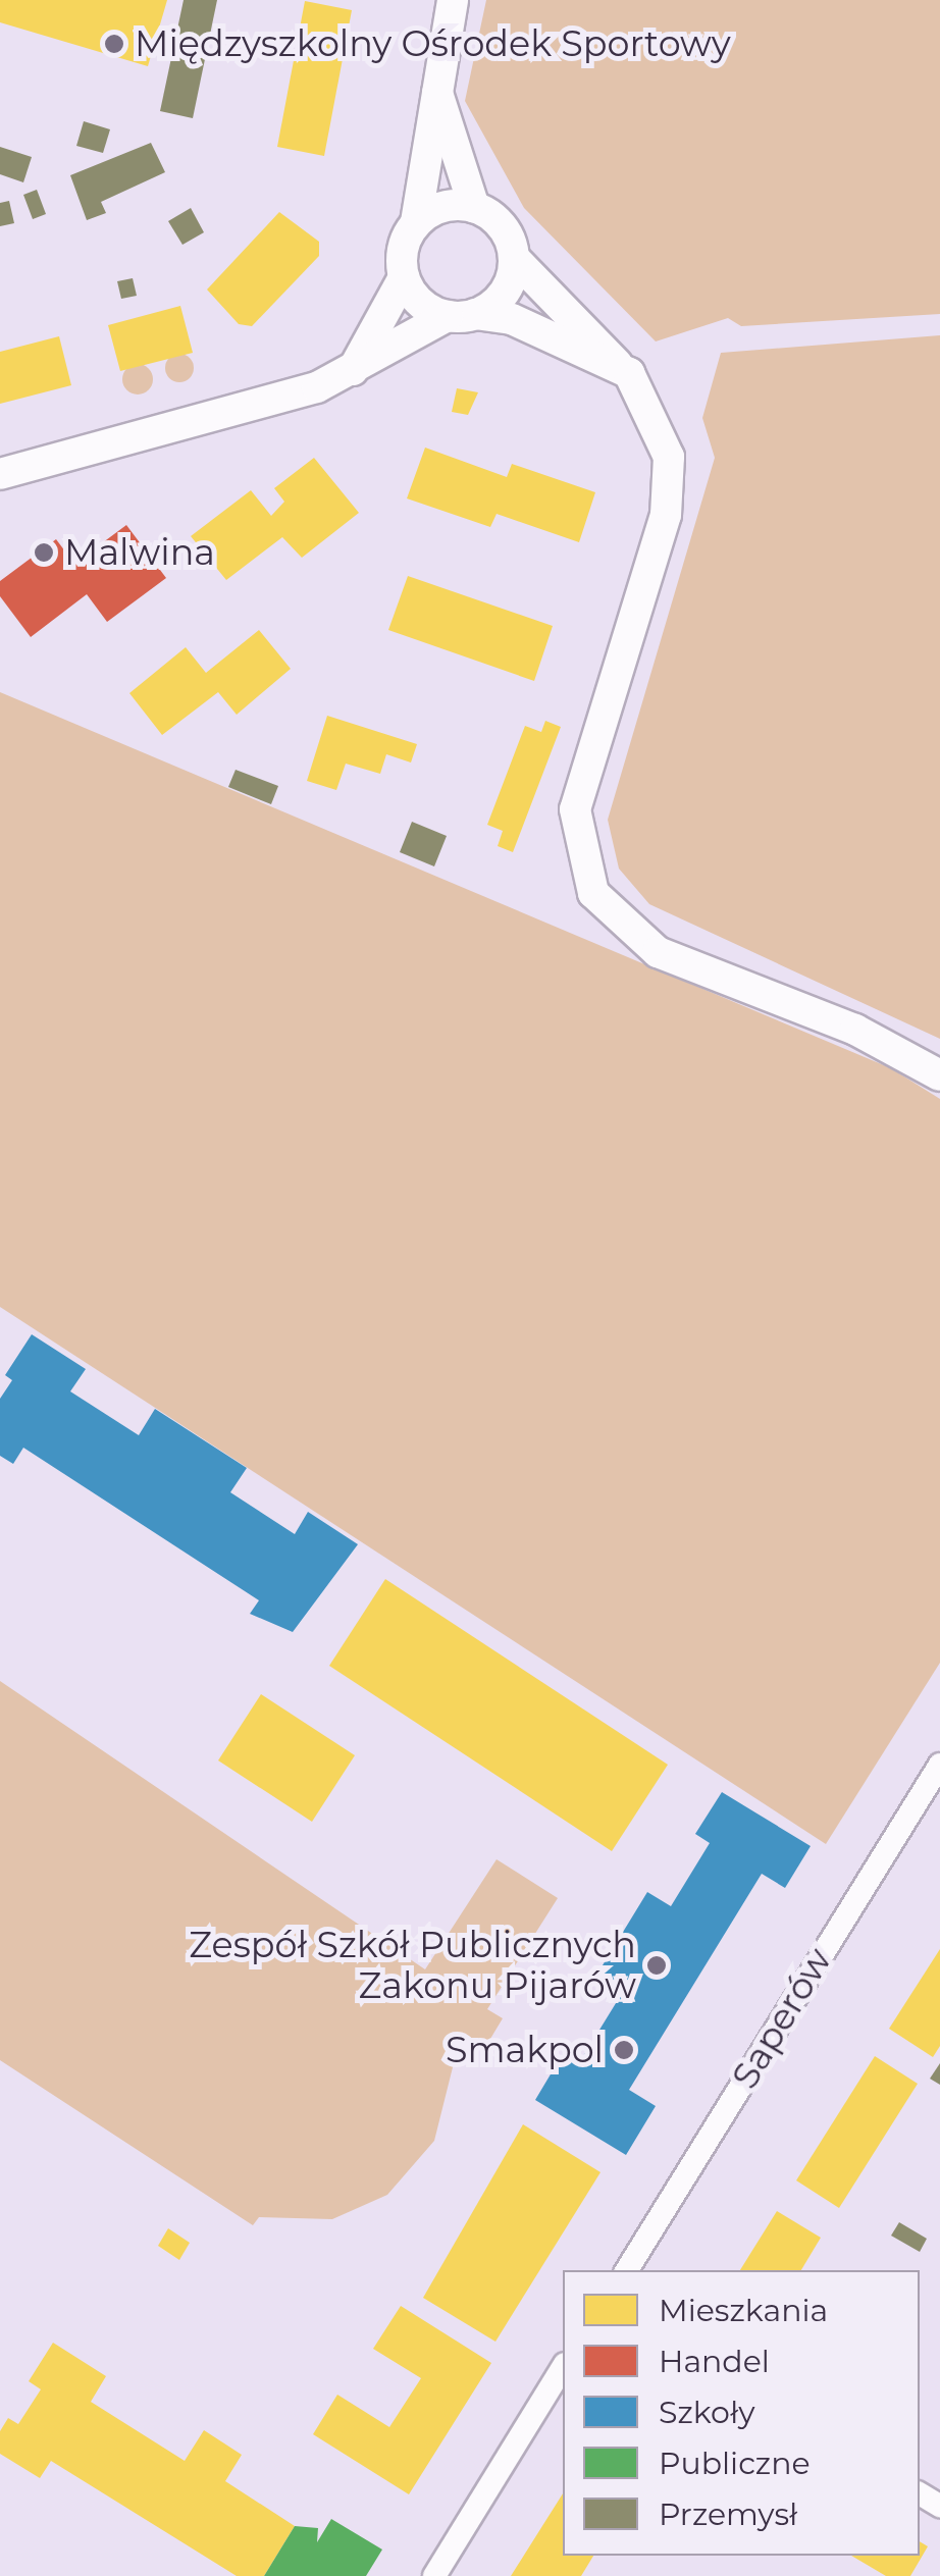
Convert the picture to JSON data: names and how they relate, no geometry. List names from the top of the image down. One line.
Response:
{"streets":{"street":["Saperów"]},"places":["Międzyszkolny Ośrodek Sportowy","Malwina","Zespół Szkół Publicznych Zakonu Pijarów","Smakpol"],"legend":["Mieszkania","Handel","Szkoły","Publiczne","Przemysł"]}
